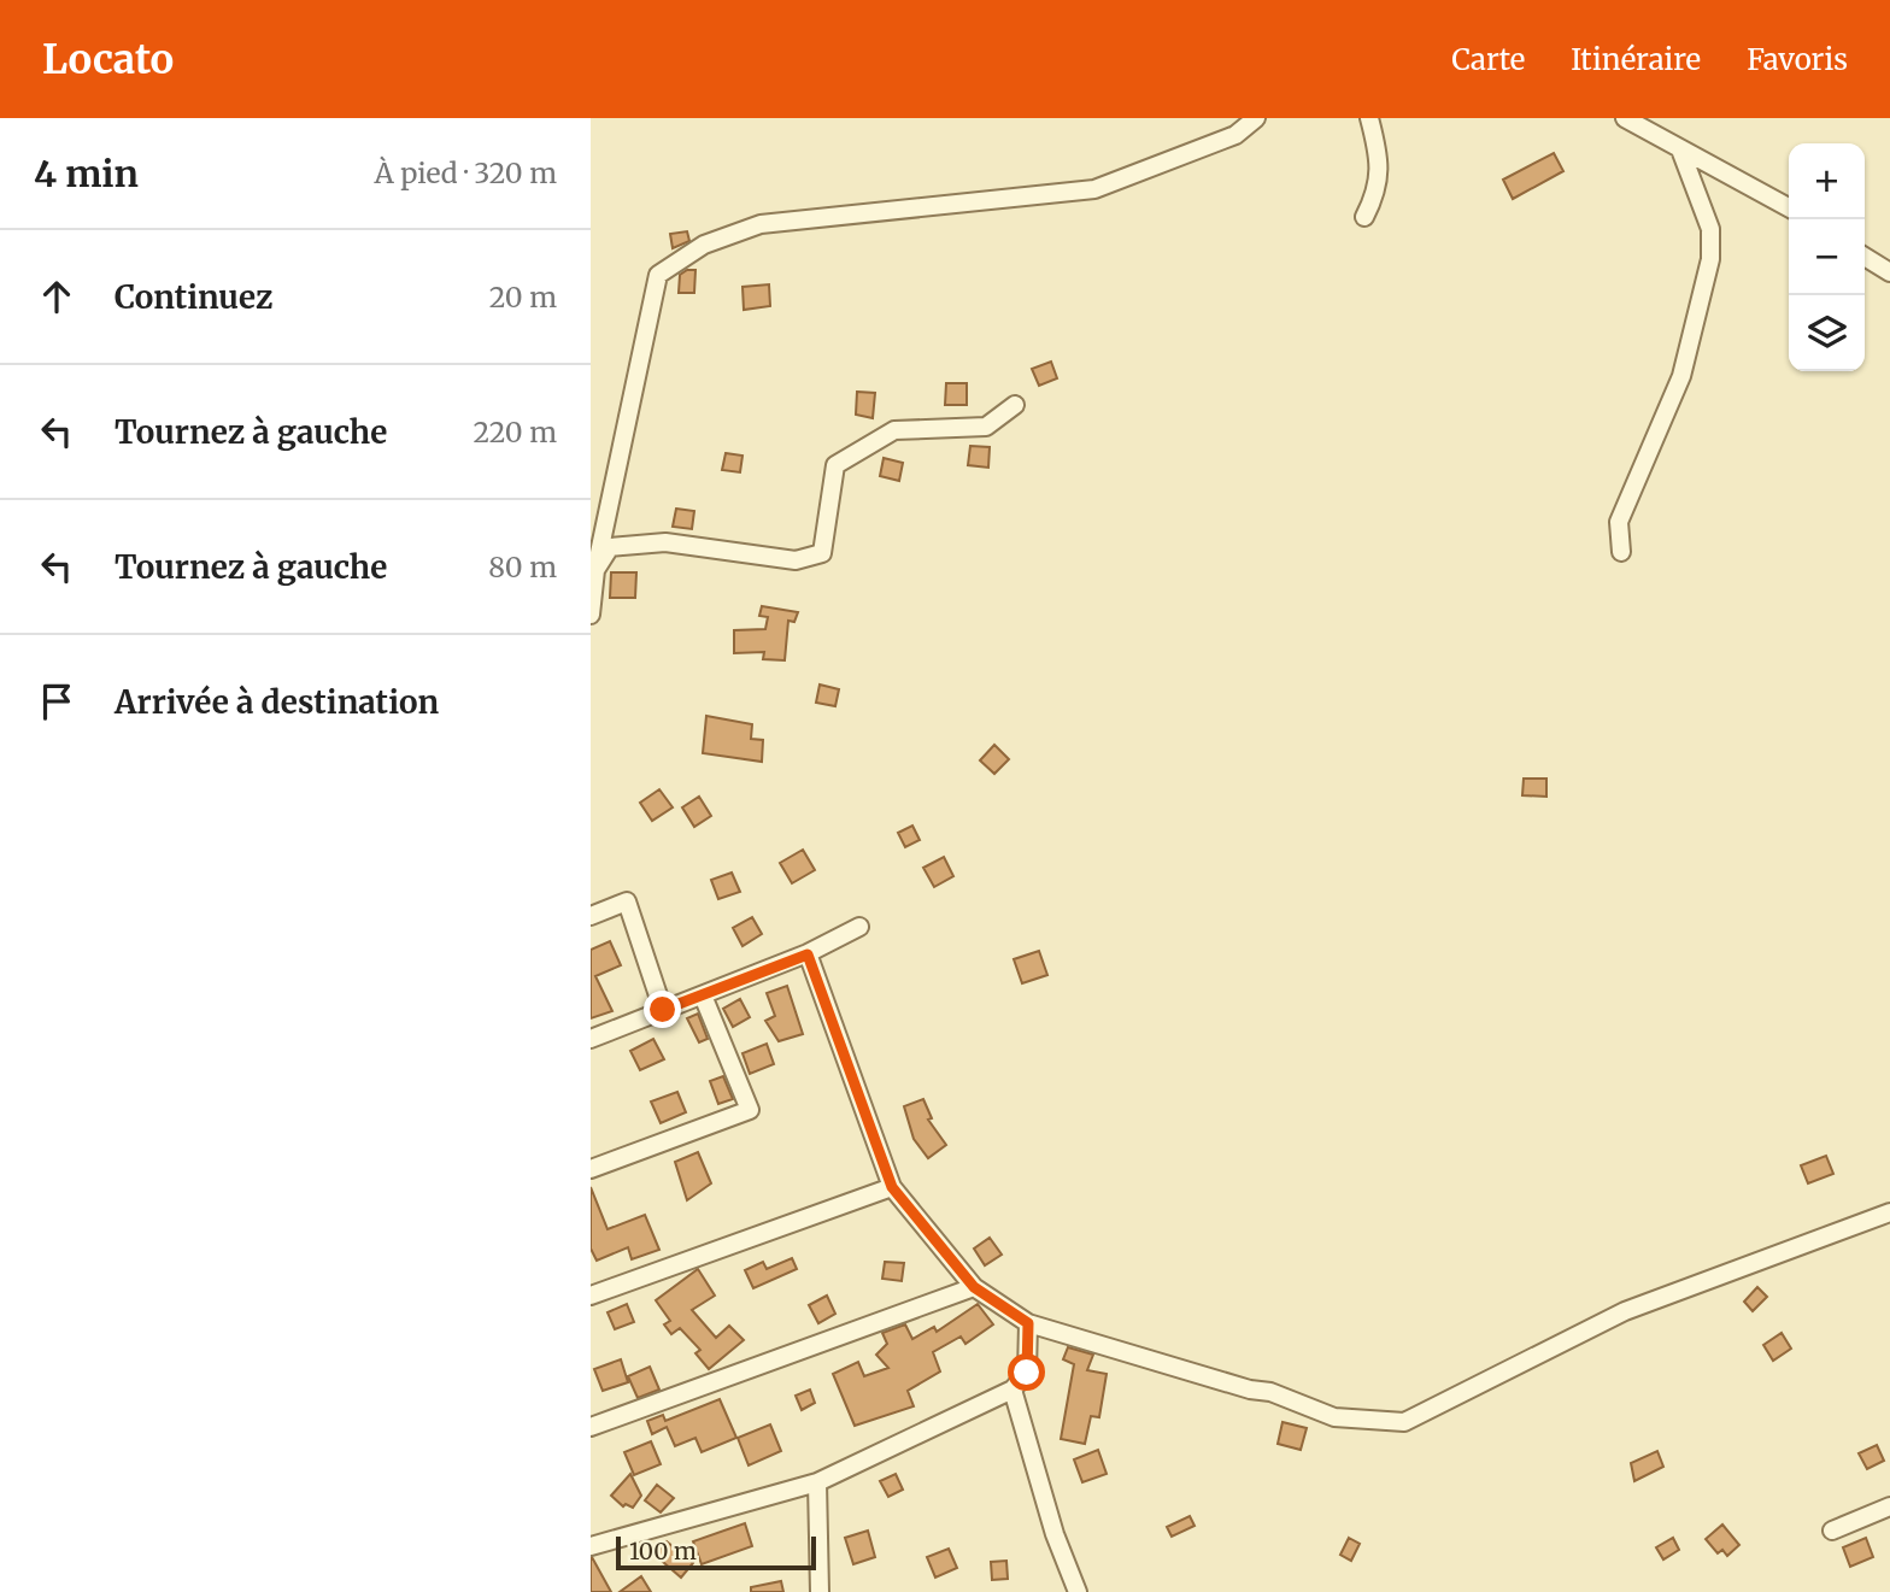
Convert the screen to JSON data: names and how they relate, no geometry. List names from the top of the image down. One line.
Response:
{"scale_bar":"100 m","page":{"header":"Locato","nav":["Carte","Itinéraire","Favoris"],"heading":["4 min","À pied · 320 m"],"map_buttons":["+","−"],"list":[["Continuez","20 m"],["Tournez à gauche","220 m"],["Tournez à gauche","80 m"],"Arrivée à destination"],"scale":"100 m"}}
